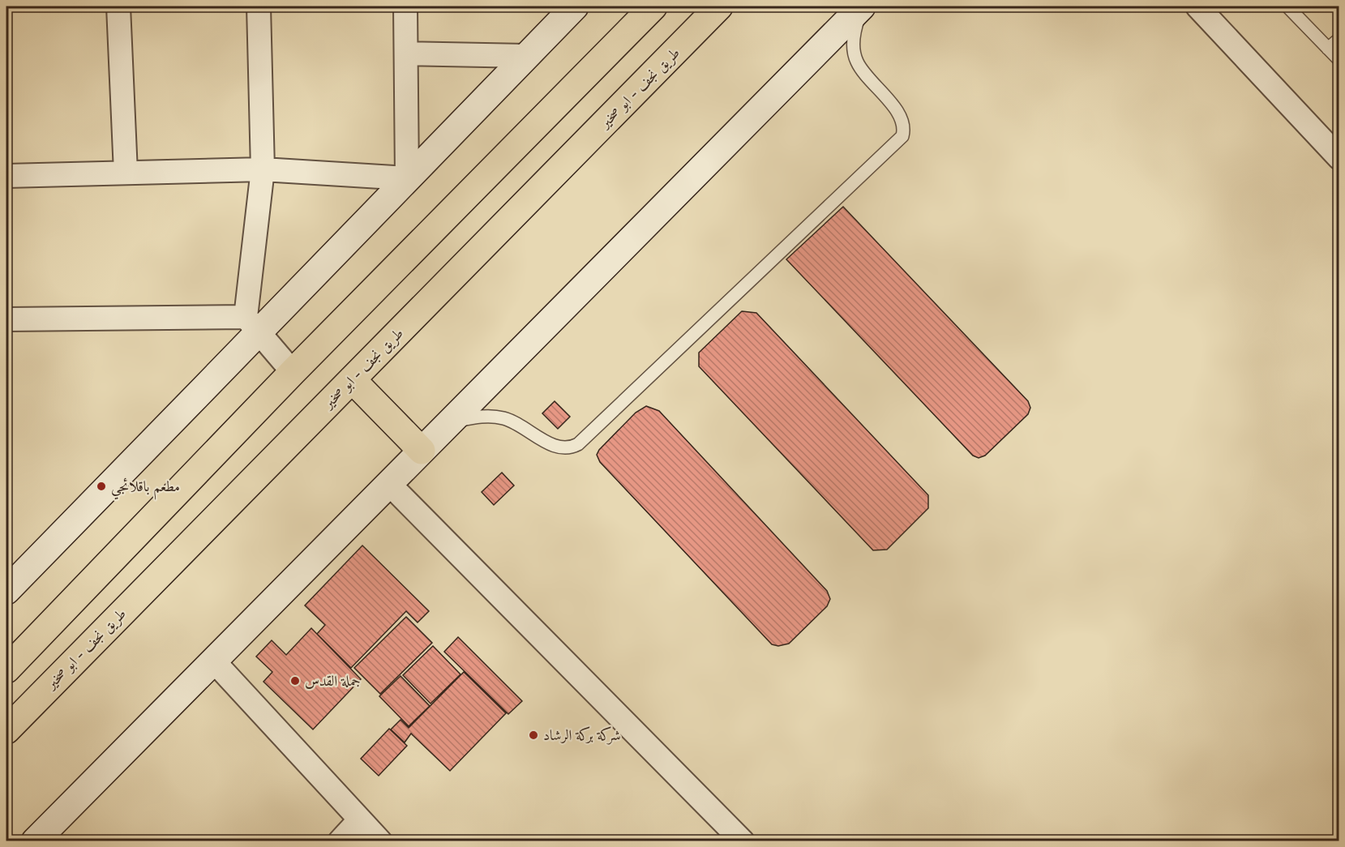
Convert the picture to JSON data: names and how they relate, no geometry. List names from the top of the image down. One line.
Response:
{"streets":{"highway":["طريق نجف - ابو صخير"]},"places":["مطعم باقلائجي","جملة القدس","شركة بركة الرشاد"]}
